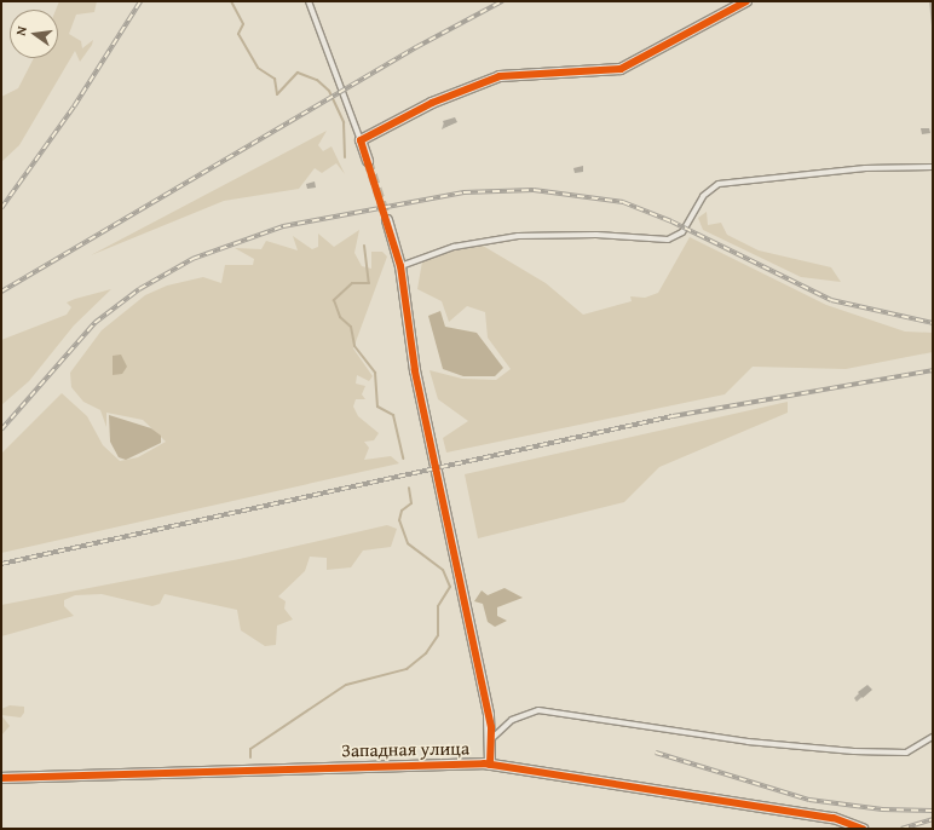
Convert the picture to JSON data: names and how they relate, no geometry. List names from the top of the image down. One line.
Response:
{"streets":{"street":["Западная улица"]},"north":"left"}
